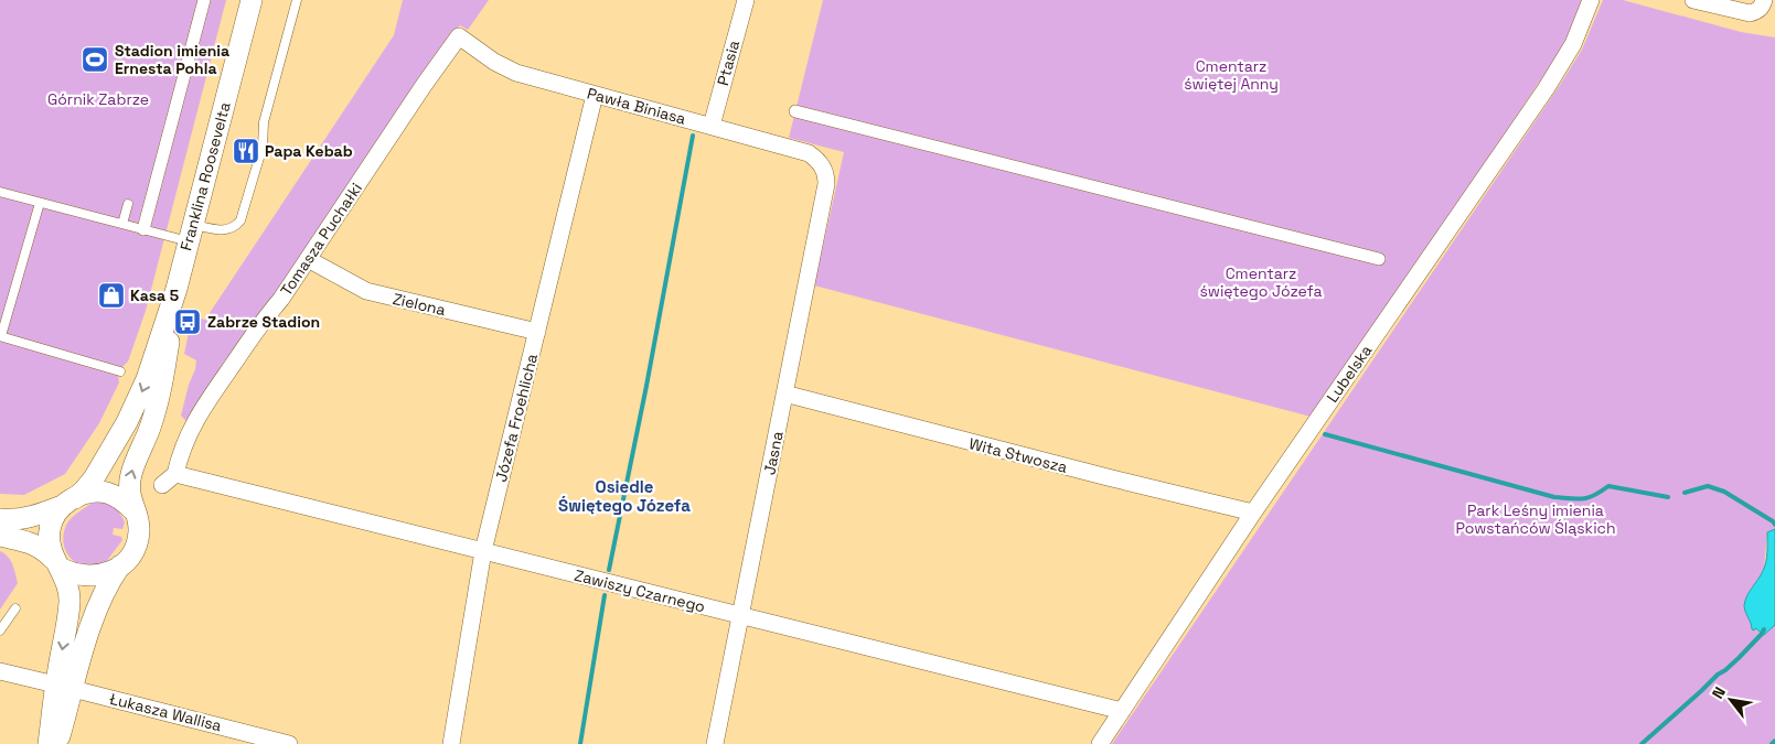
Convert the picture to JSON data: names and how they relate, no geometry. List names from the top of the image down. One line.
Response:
{"streets":{"street":["Ptasia","Pawła Biniasa","Franklina Roosevelta","Tomasza Puchałki","Zielona","Lubelska","Józefa Froehlicha","Jasna","Wita Stwosza","Zawiszy Czarnego","Łukasza Wallisa"]},"crossings":[["Ptasia","Pawła Biniasa"],["Pawła Biniasa","Tomasza Puchałki"],["Pawła Biniasa","Józefa Froehlicha"],["Pawła Biniasa","Jasna"],["Tomasza Puchałki","Zielona"],["Tomasza Puchałki","Zawiszy Czarnego"],["Zielona","Józefa Froehlicha"],["Lubelska","Wita Stwosza"],["Lubelska","Zawiszy Czarnego"],["Józefa Froehlicha","Zawiszy Czarnego"],["Jasna","Wita Stwosza"],["Jasna","Zawiszy Czarnego"]],"districts":["Osiedle Świętego Józefa"],"parks":["Cmentarz świętej Anny","Górnik Zabrze","Cmentarz świętego Józefa","Park Leśny imienia Powstańców Śląskich"],"places":{"sports":["Stadion imienia Ernesta Pohla"],"restaurant":["Papa Kebab"],"shop":["Kasa 5"],"bus stop":["Zabrze Stadion"]},"north":"top left"}
